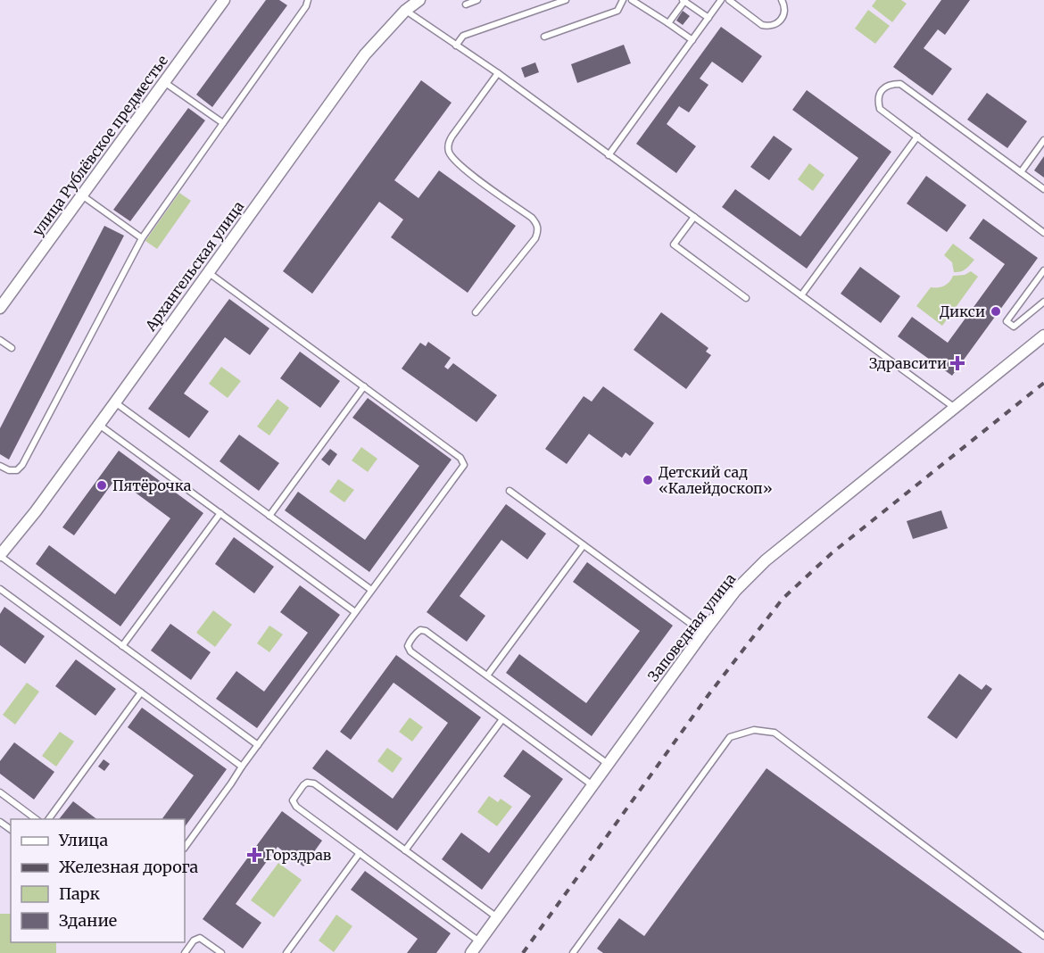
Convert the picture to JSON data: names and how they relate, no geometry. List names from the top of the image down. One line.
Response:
{"streets":{"street":["улица Рублёвское предместье","Архангельская улица","Заповедная улица"]},"places":{"other":["Дикси","Детский сад «Калейдоскоп»","Пятёрочка"],"health":["Здравсити","Горздрав"]},"legend":["Улица","Железная дорога","Парк","Здание"]}
